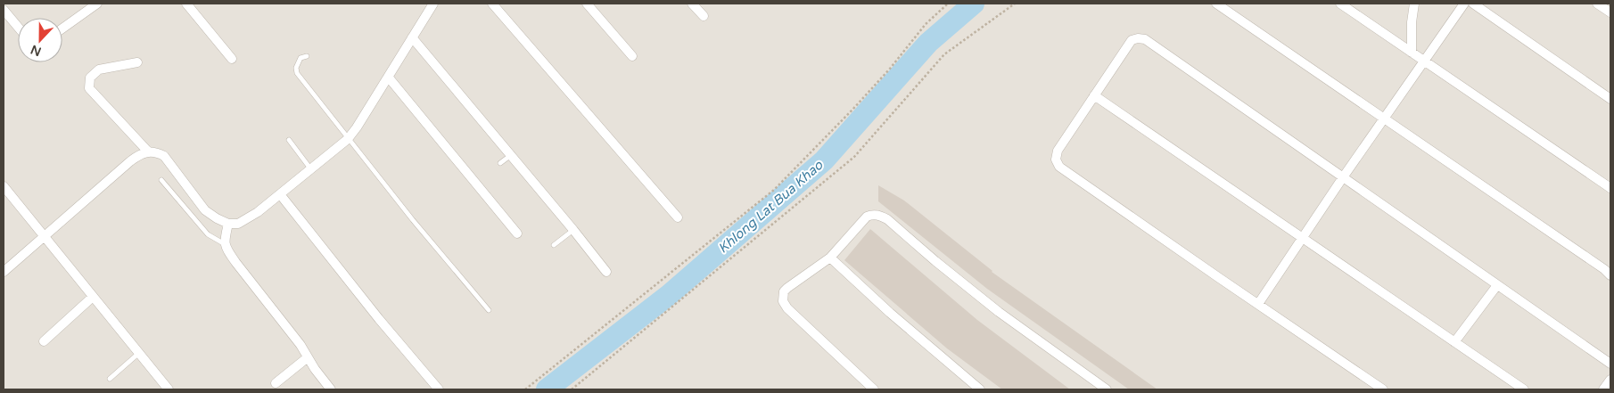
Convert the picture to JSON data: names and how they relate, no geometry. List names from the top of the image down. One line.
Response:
{"water":["Khlong Lat Bua Khao"],"north":"bottom"}
